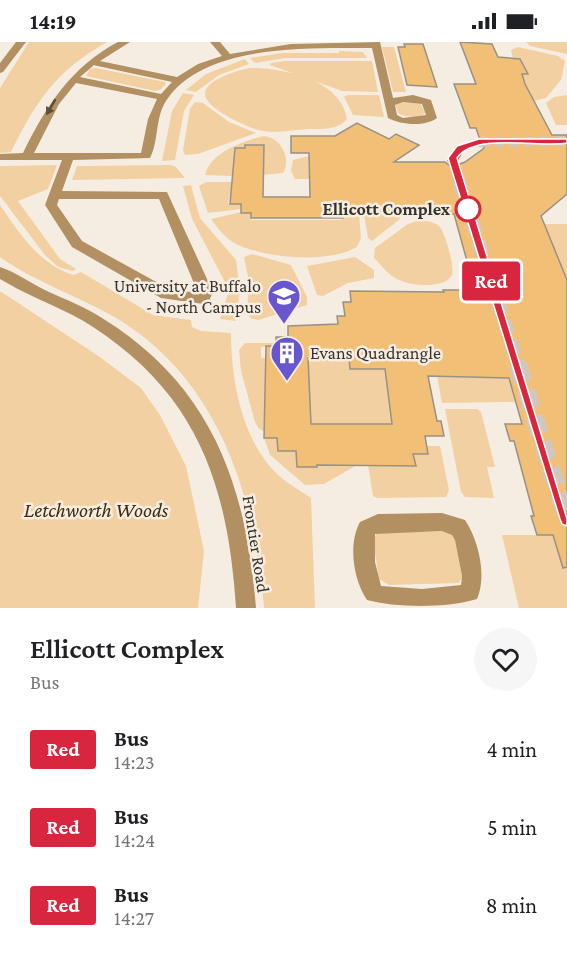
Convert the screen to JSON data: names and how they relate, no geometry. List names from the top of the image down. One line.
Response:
{"streets":{"street":["Frontier Road"]},"parks":["Letchworth Woods"],"places":{"other":["Ellicott Complex"],"school or university":["University at Buffalo - North Campus"],"building":["Evans Quadrangle"]},"lines":["bus line Red"],"page":{"status":"14:19","on_map":"Red","heading":["Ellicott Complex","Bus"],"list":[{"mark":"Red","name":"Bus","note":"14:23","value":"4 min"},{"mark":"Red","name":"Bus","note":"14:24","value":"5 min"},{"mark":"Red","name":"Bus","note":"14:27","value":"8 min"}]}}
